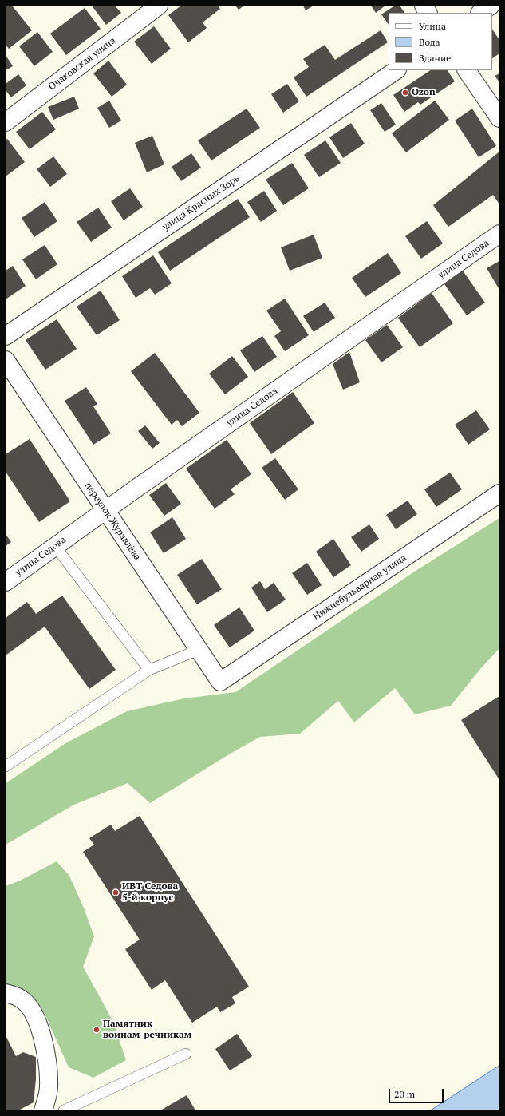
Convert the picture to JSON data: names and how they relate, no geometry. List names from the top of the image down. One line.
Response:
{"streets":{"street":["Очаковская улица","улица Красных Зорь","улица Седова","переулок Журавлёва","Нижнебульварная улица"]},"crossings":[["улица Седова","переулок Журавлёва"],["переулок Журавлёва","Нижнебульварная улица"]],"places":["Ozon","ИВТ Седова 5-й корпус","Памятник воинам-речникам"],"legend":["Улица","Вода","Здание"],"scale_bar":"20 m"}
